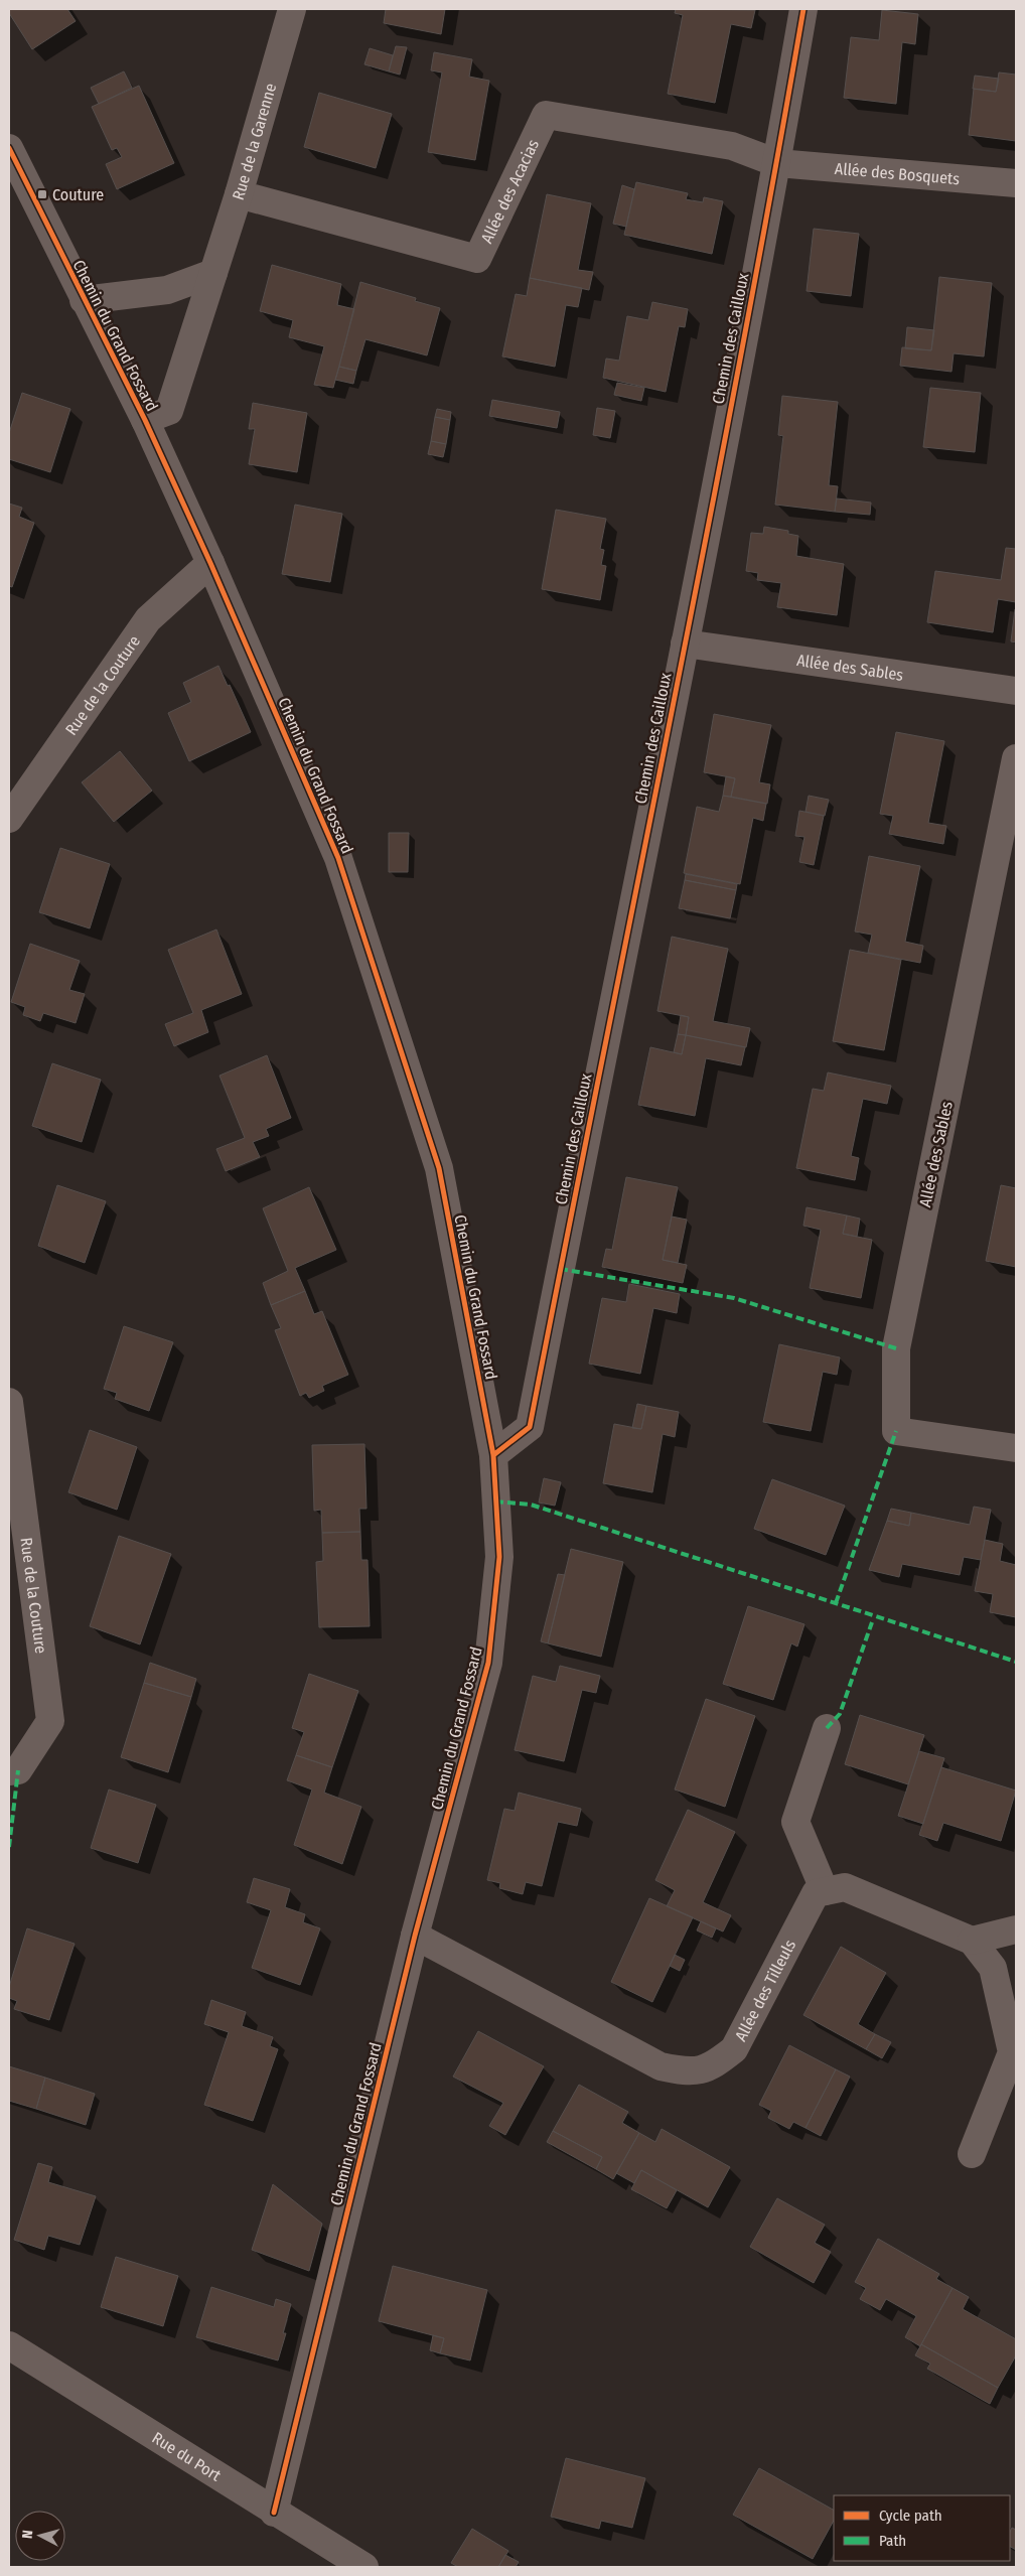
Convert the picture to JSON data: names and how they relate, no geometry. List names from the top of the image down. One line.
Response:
{"streets":{"street":["Rue de la Garenne","Allée des Bosquets","Allée des Acacias","Chemin du Grand Fossard","Chemin des Cailloux","Allée des Sables","Rue de la Couture","Allée des Tilleuls","Rue du Port"]},"crossings":[["Rue de la Garenne","Allée des Acacias"],["Rue de la Garenne","Chemin du Grand Fossard"],["Allée des Bosquets","Allée des Acacias"],["Allée des Bosquets","Chemin des Cailloux"],["Allée des Acacias","Chemin des Cailloux"],["Chemin du Grand Fossard","Chemin des Cailloux"],["Chemin du Grand Fossard","Rue de la Couture"],["Chemin du Grand Fossard","Allée des Tilleuls"],["Chemin du Grand Fossard","Rue du Port"],["Chemin des Cailloux","Allée des Sables"]],"places":{"transit":["Couture"]},"legend":["Cycle path","Path"],"north":"left"}
